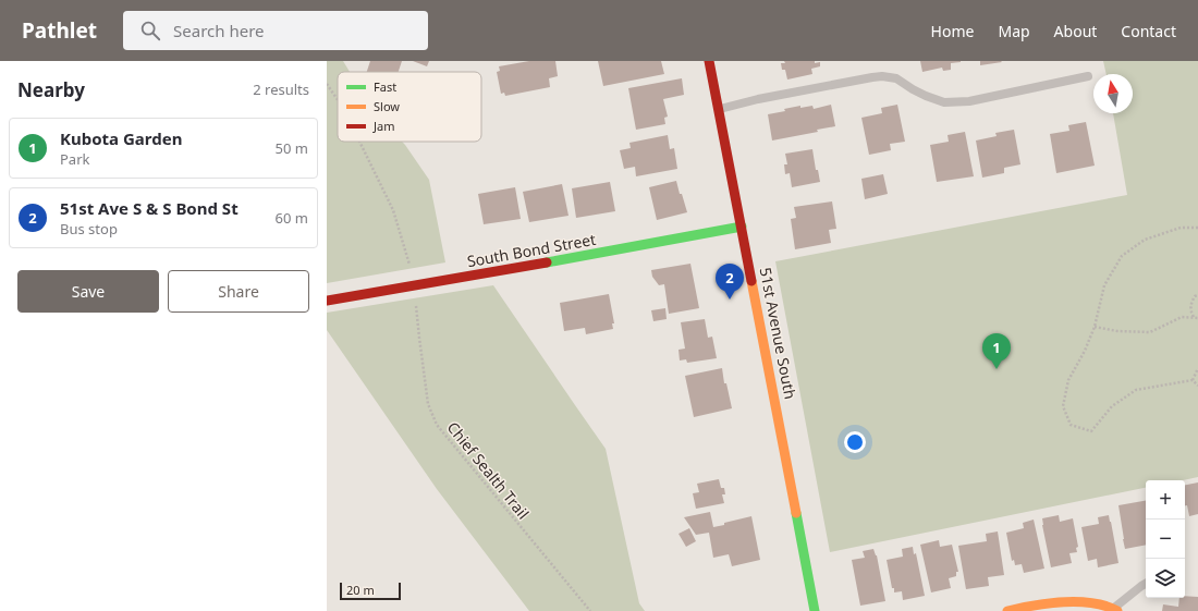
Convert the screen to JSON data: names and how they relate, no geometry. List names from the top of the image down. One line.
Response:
{"streets":{"street":["South Bond Street","51st Avenue South"],"path":["Chief Sealth Trail"]},"crossings":[["South Bond Street","51st Avenue South"]],"legend":["Fast","Slow","Jam"],"scale_bar":"20 m","north":"top","page":{"header":"Pathlet","search":"Search here","nav":["Home","Map","About","Contact"],"heading":["Nearby","2 results"],"list":[{"mark":"1","name":"Kubota Garden","note":"Park","value":"50 m"},{"mark":"2","name":"51st Ave S & S Bond St","note":"Bus stop","value":"60 m"}],"buttons":["Save","Share"],"pins":["2","1"],"map_buttons":["+","−"],"scale":"20 m"}}
